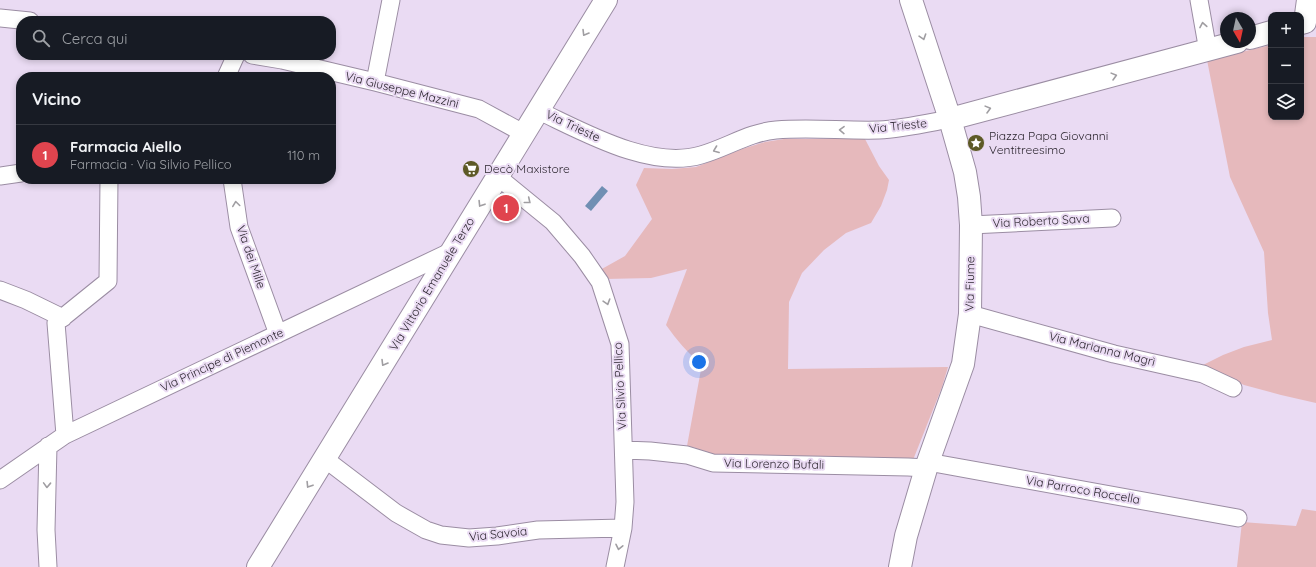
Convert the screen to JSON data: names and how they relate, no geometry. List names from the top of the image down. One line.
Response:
{"streets":{"street":["Via Giuseppe Mazzini","Via Trieste","Via Roberto Sava","Via dei Mille","Via Vittorio Emanuele Terzo","Via Fiume","Via Marianna Magrì","Via Principe di Piemonte","Via Silvio Pellico","Via Lorenzo Bufali","Via Parroco Roccella","Via Savoia"]},"crossings":[["Via Giuseppe Mazzini","Via Vittorio Emanuele Terzo"],["Via Trieste","Via Vittorio Emanuele Terzo"],["Via Trieste","Via Fiume"],["Via Roberto Sava","Via Fiume"],["Via dei Mille","Via Principe di Piemonte"],["Via Vittorio Emanuele Terzo","Via Principe di Piemonte"],["Via Vittorio Emanuele Terzo","Via Silvio Pellico"],["Via Vittorio Emanuele Terzo","Via Savoia"],["Via Fiume","Via Marianna Magrì"],["Via Fiume","Via Lorenzo Bufali"],["Via Fiume","Via Parroco Roccella"],["Via Silvio Pellico","Via Lorenzo Bufali"],["Via Silvio Pellico","Via Savoia"],["Via Lorenzo Bufali","Via Parroco Roccella"]],"one_way":["Via dei Mille","Via Vittorio Emanuele Terzo","Via Silvio Pellico"],"places":{"place":["Piazza Papa Giovanni Ventitreesimo"],"supermarket":["Decò Maxistore"]},"north":"bottom","page":{"map_buttons":["+","−"],"search":"Cerca qui","heading":"Vicino","list":[{"mark":"1","name":"Farmacia Aiello","note":"Farmacia · Via Silvio Pellico","value":"110 m"}],"pins":"1"}}
